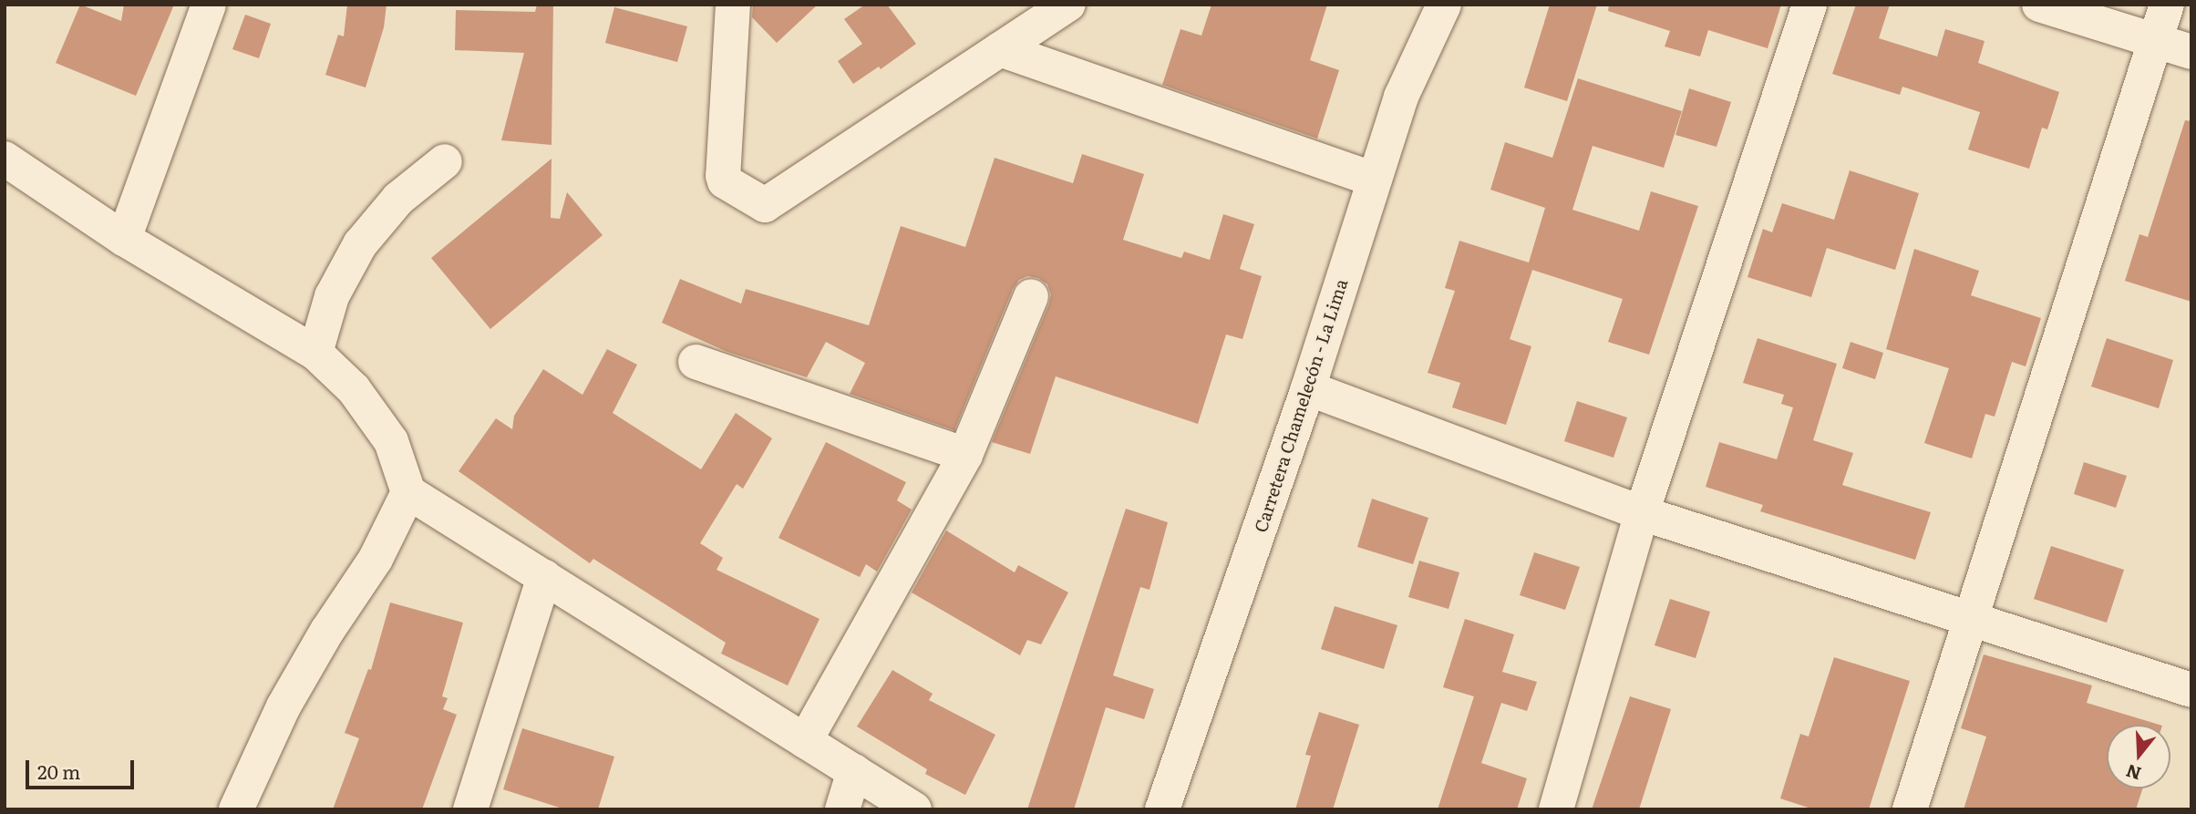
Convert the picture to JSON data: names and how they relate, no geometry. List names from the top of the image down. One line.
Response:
{"streets":{"street":["Carretera Chamelecón - La Lima"]},"scale_bar":"20 m","north":"bottom"}
